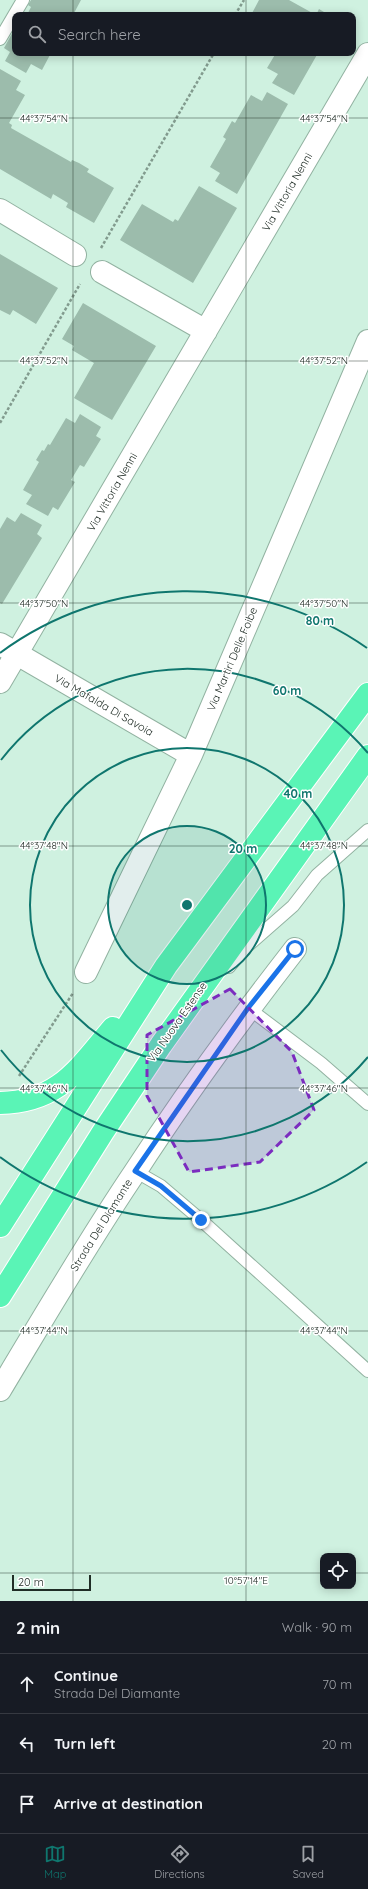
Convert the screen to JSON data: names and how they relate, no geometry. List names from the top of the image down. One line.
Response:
{"streets":{"highway":["Via Nuova Estense"],"street":["Via Vittoria Nenni","Via Martiri Delle Foibe","Via Mafalda Di Savoia","Strada Del Diamante"]},"crossings":[["Via Vittoria Nenni","Via Mafalda Di Savoia"],["Via Martiri Delle Foibe","Via Mafalda Di Savoia"]],"scale_bar":"20 m","page":{"search":"Search here","scale":"20 m","heading":["2 min","Walk · 90 m"],"list":[["Continue","Strada Del Diamante","70 m"],["Turn left","20 m"],"Arrive at destination"],"nav":["Map","Directions","Saved"]},"coordinates":["44°37'54\"N","44°37'52\"N","44°37'50\"N","44°37'48\"N","44°37'46\"N","44°37'44\"N","10°57'14\"E"],"rings":["80 m","60 m","40 m","20 m"]}
